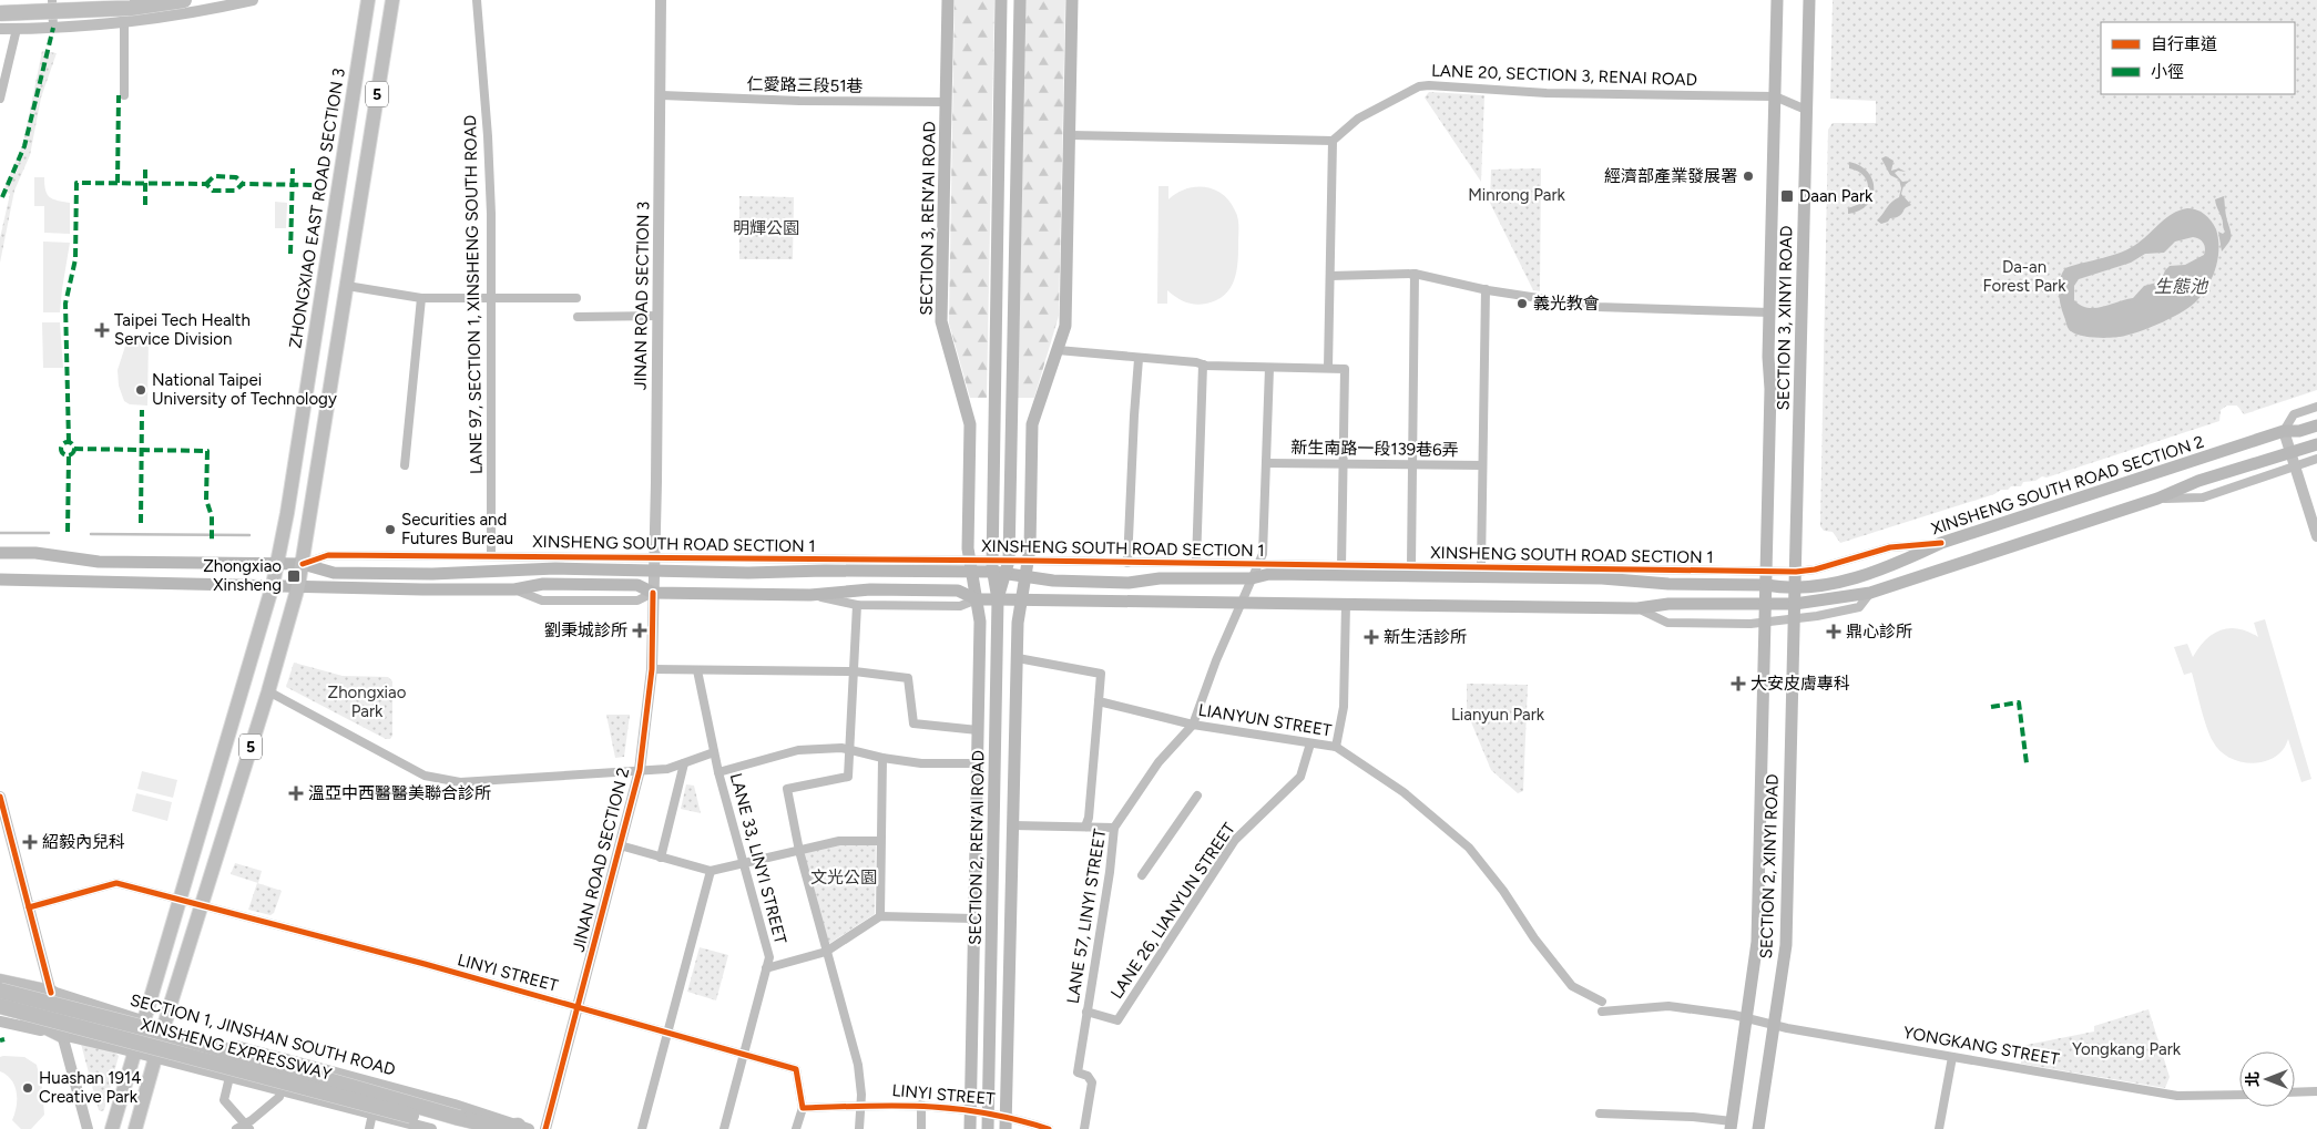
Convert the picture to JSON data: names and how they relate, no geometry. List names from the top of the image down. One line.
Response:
{"streets":{"highway":["XINSHENG EXPRESSWAY"],"main road":["5","ZHONGXIAO EAST ROAD SECTION 3","SECTION 3, REN’AI ROAD","SECTION 3, XINYI ROAD","XINSHENG SOUTH ROAD SECTION 2","XINSHENG SOUTH ROAD SECTION 1","SECTION 2, REN’AI ROAD","SECTION 2, XINYI ROAD"],"street":["LANE 20, SECTION 3, RENAI ROAD","仁愛路三段51巷","LANE 97, SECTION 1, XINSHENG SOUTH ROAD","JINAN ROAD SECTION 3","新生南路一段139巷6弄","LIANYUN STREET","LANE 33, LINYI STREET","JINAN ROAD SECTION 2","LANE 26, LIANYUN STREET","LANE 57, LINYI STREET","LINYI STREET","SECTION 1, JINSHAN SOUTH ROAD","YONGKANG STREET"]},"crossings":[["LANE 20, SECTION 3, RENAI ROAD","SECTION 3, XINYI ROAD"],["仁愛路三段51巷","SECTION 3, REN’AI ROAD"],["仁愛路三段51巷","JINAN ROAD SECTION 3"],["5","ZHONGXIAO EAST ROAD SECTION 3"],["5","XINSHENG SOUTH ROAD SECTION 1"],["5","LINYI STREET"],["5","SECTION 1, JINSHAN SOUTH ROAD"],["ZHONGXIAO EAST ROAD SECTION 3","XINSHENG SOUTH ROAD SECTION 1"],["SECTION 3, REN’AI ROAD","XINSHENG SOUTH ROAD SECTION 1"],["SECTION 3, REN’AI ROAD","SECTION 2, REN’AI ROAD"],["LANE 97, SECTION 1, XINSHENG SOUTH ROAD","XINSHENG SOUTH ROAD SECTION 1"],["JINAN ROAD SECTION 3","XINSHENG SOUTH ROAD SECTION 1"],["JINAN ROAD SECTION 3","JINAN ROAD SECTION 2"],["SECTION 3, XINYI ROAD","XINSHENG SOUTH ROAD SECTION 2"],["SECTION 3, XINYI ROAD","XINSHENG SOUTH ROAD SECTION 1"],["SECTION 3, XINYI ROAD","SECTION 2, XINYI ROAD"],["XINSHENG SOUTH ROAD SECTION 2","XINSHENG SOUTH ROAD SECTION 1"],["XINSHENG SOUTH ROAD SECTION 1","SECTION 2, REN’AI ROAD"],["LIANYUN STREET","LANE 26, LIANYUN STREET"],["LIANYUN STREET","LANE 57, LINYI STREET"],["SECTION 2, REN’AI ROAD","LINYI STREET"],["LANE 33, LINYI STREET","LINYI STREET"],["JINAN ROAD SECTION 2","LINYI STREET"],["SECTION 2, XINYI ROAD","YONGKANG STREET"],["LANE 26, LIANYUN STREET","LANE 57, LINYI STREET"]],"water":["生態池"],"parks":["Minrong Park","明輝公園","Da-an Forest Park","Zhongxiao Park","Lianyun Park","文光公園","Yongkang Park"],"places":{"other":["經濟部產業發展署","義光教會","National Taipei University of Technology","Securities and Futures Bureau","Huashan 1914 Creative Park"],"transit":["Daan Park","Zhongxiao Xinsheng"],"health":["Taipei Tech Health Service Division","劉秉城診所","鼎心診所","新生活診所","大安皮膚專科","溫亞中西醫醫美聯合診所","紹毅內兒科"]},"legend":["自行車道","小徑"],"north":"left"}
